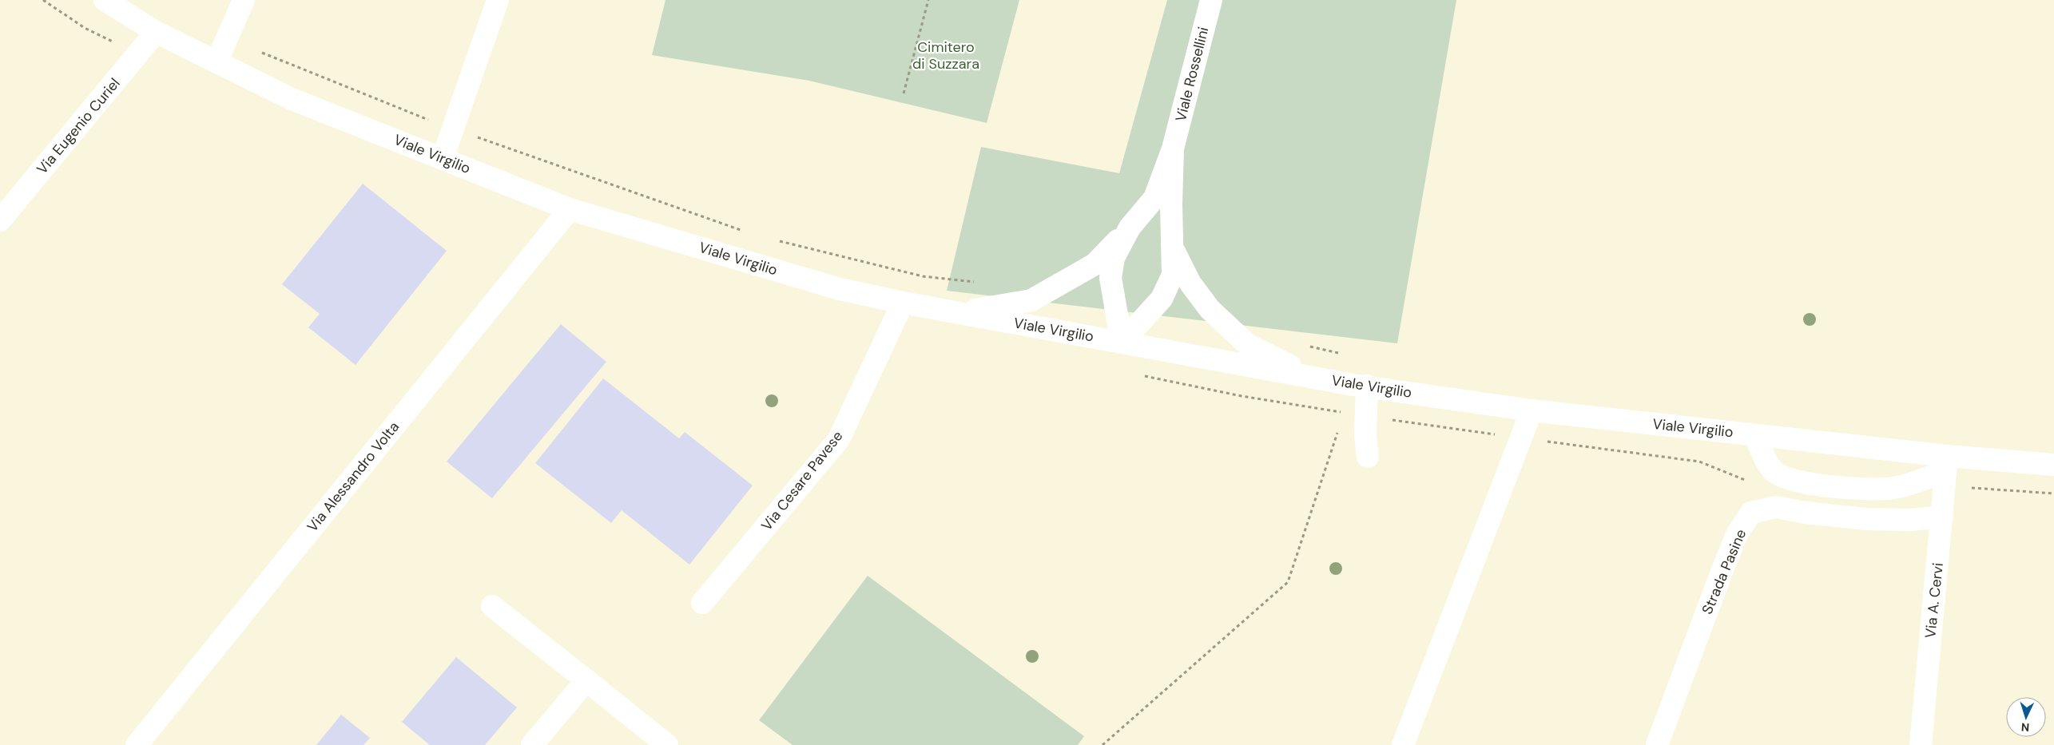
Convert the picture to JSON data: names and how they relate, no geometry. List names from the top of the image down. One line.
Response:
{"streets":{"street":["Viale Rossellini","Via Eugenio Curiel","Viale Virgilio","Via Alessandro Volta","Via Cesare Pavese","Strada Pasine","Via A. Cervi"]},"crossings":[["Via Eugenio Curiel","Viale Virgilio"],["Viale Virgilio","Via Alessandro Volta"],["Viale Virgilio","Via Cesare Pavese"],["Viale Virgilio","Via A. Cervi"],["Strada Pasine","Via A. Cervi"]],"parks":["Cimitero di Suzzara"],"north":"bottom"}
